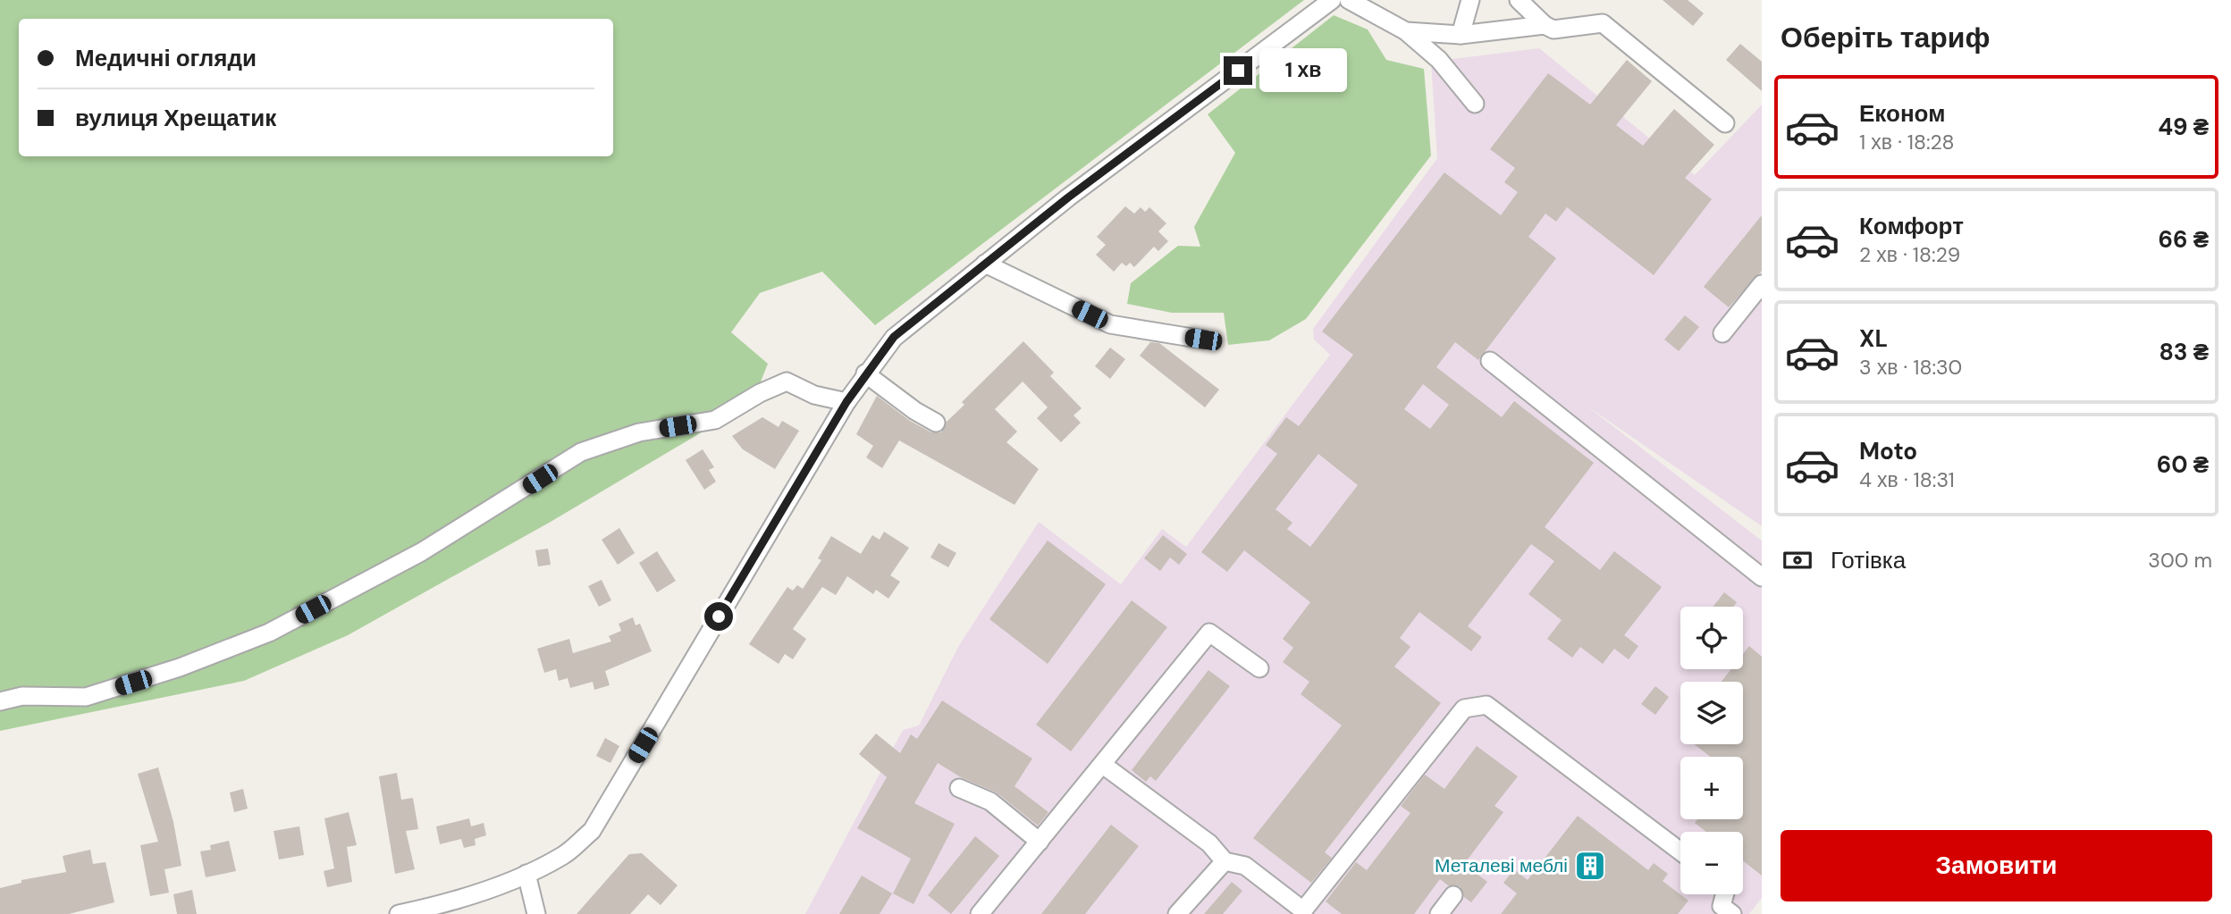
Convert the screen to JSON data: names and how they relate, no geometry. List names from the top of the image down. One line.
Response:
{"places":{"building":["Металеві меблі"]},"page":{"heading":"Оберіть тариф","banner":["Медичні огляди","вулиця Хрещатик"],"bubble":"1 хв","list":[{"name":"Економ","note":"1 хв · 18:28","value":"49 ₴"},{"name":"Комфорт","note":"2 хв · 18:29","value":"66 ₴"},{"name":"XL","note":"3 хв · 18:30","value":"83 ₴"},{"name":"Moto","note":"4 хв · 18:31","value":"60 ₴"}],"pay":["Готівка","300 m"],"map_buttons":["+","−"],"buttons":"Замовити"}}
